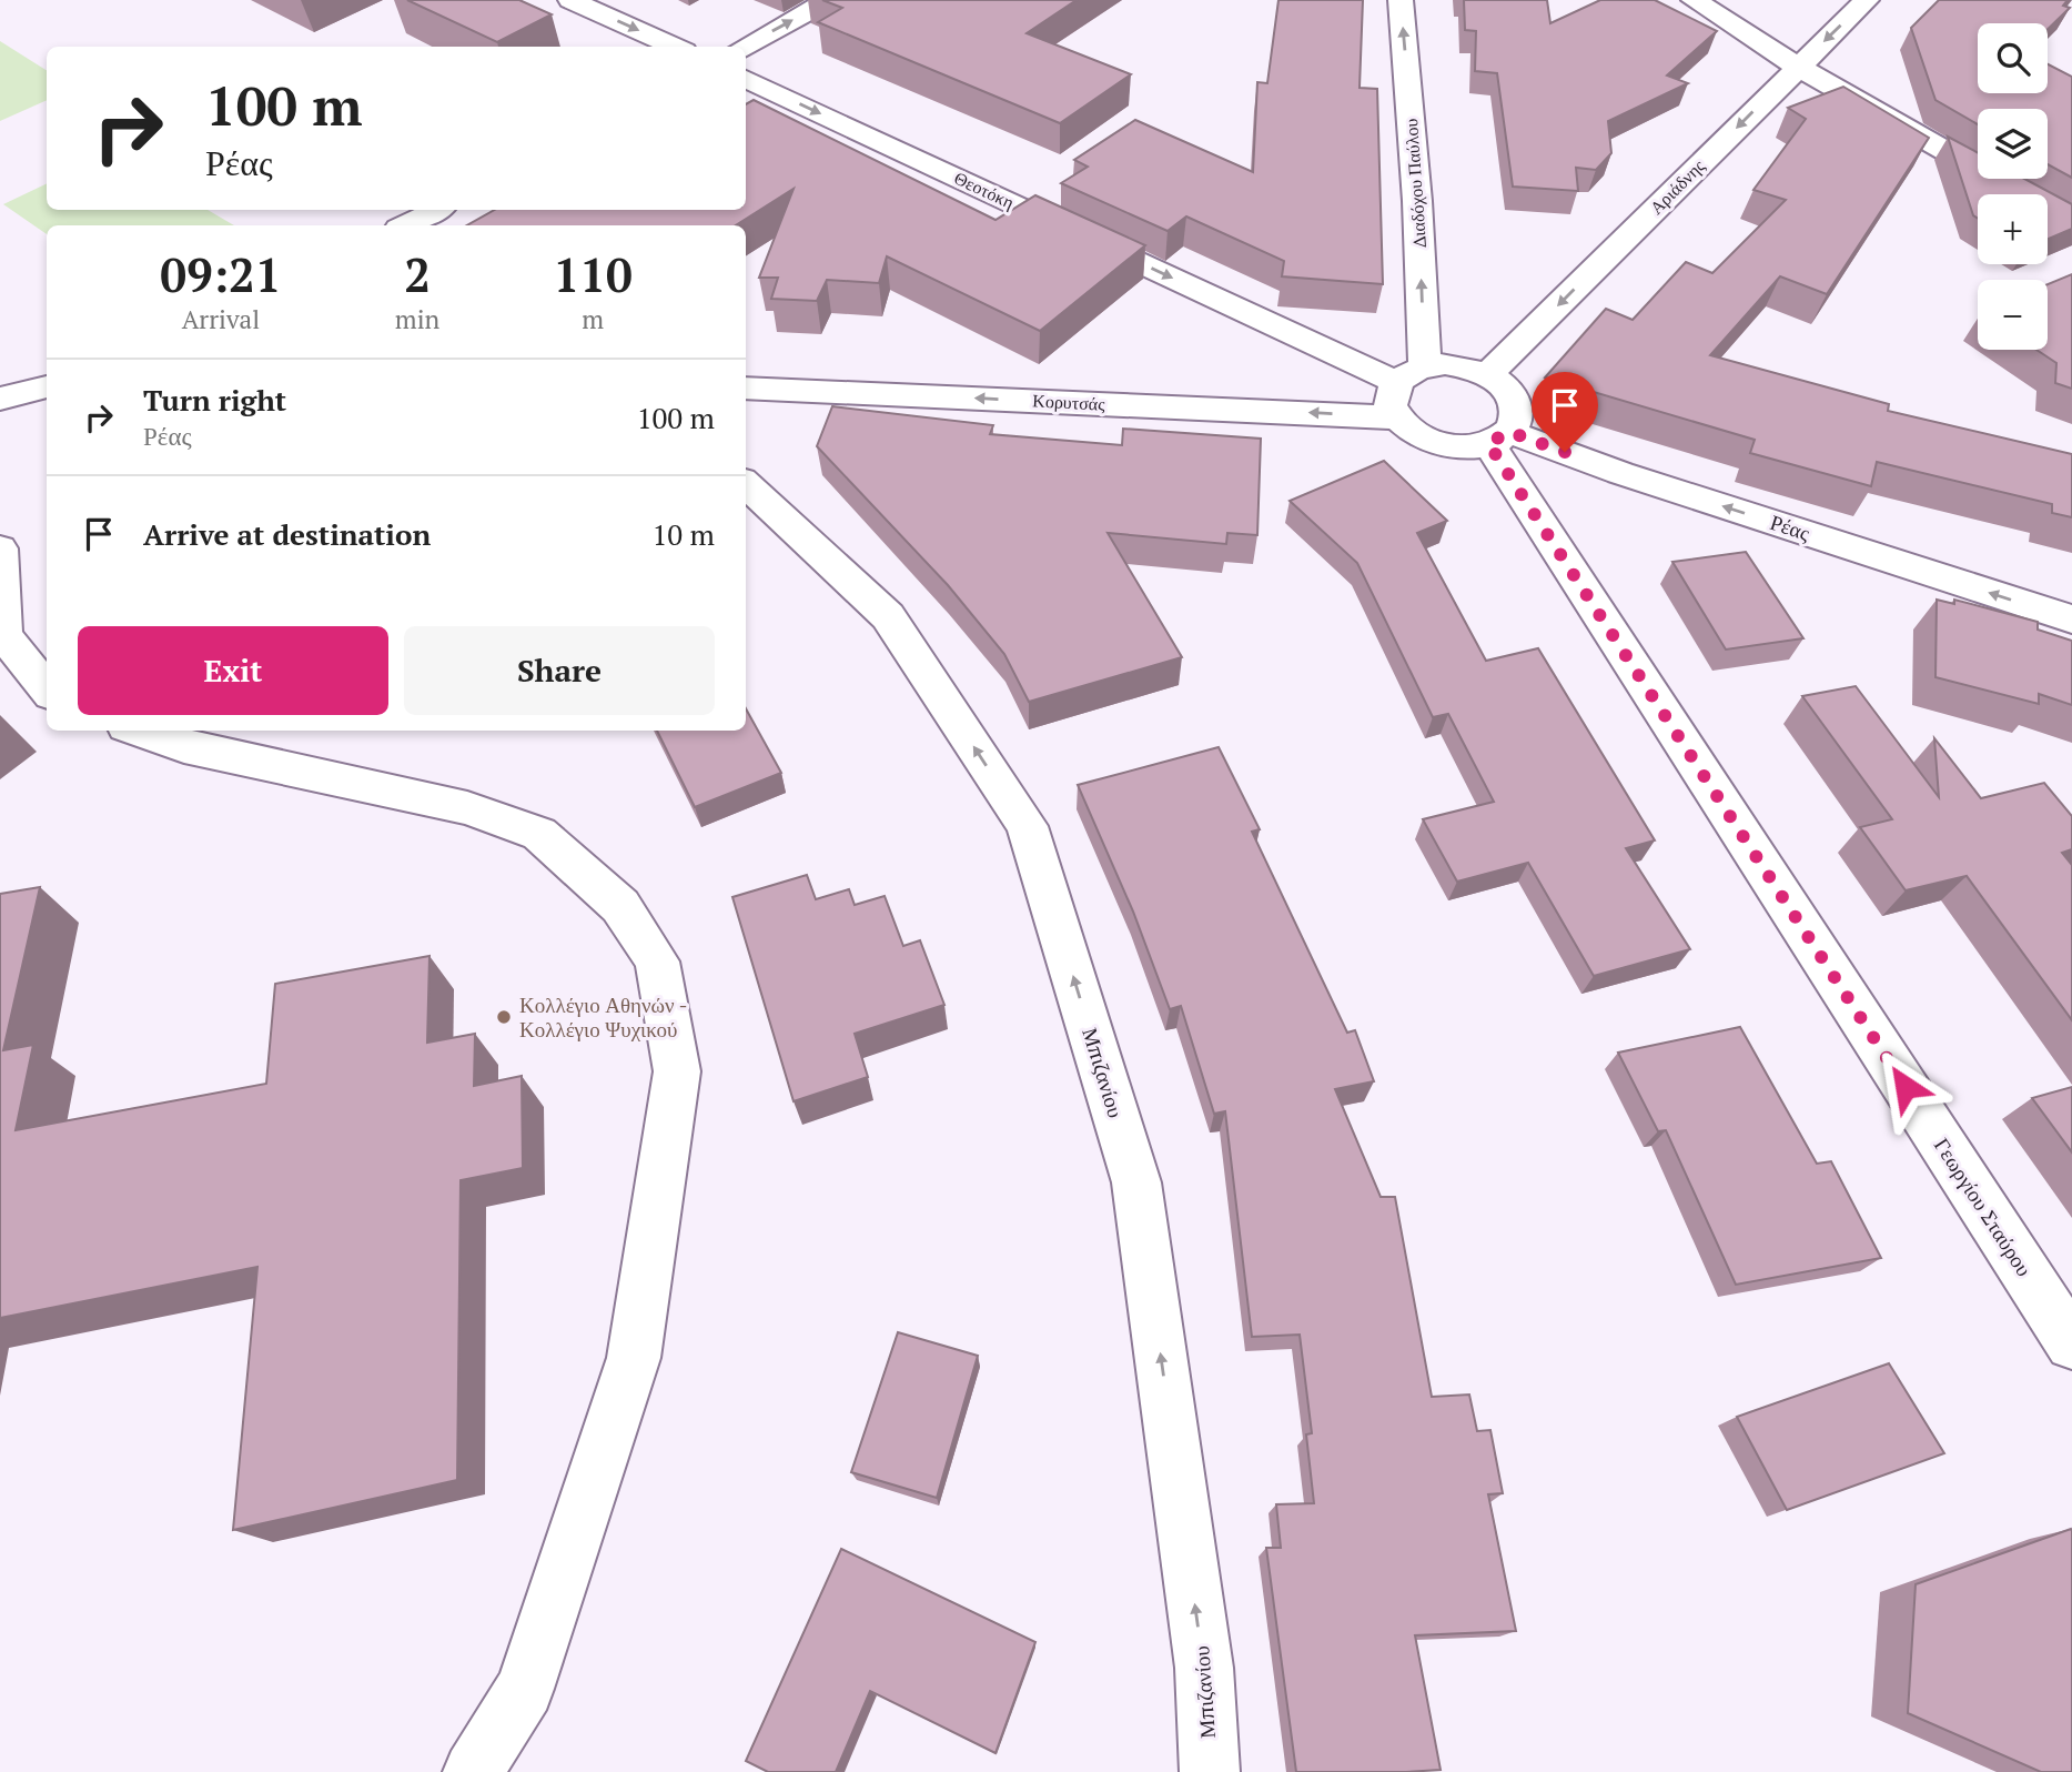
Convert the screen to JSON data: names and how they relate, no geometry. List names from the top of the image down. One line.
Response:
{"streets":{"street":["Διαδόχου Παύλου","Αριάδνης","Θεοτόκη","Κορυτσάς","Ρέας","Μπιζανίου","Γεωργίου Σταύρου"]},"crossings":[["Διαδόχου Παύλου","Αριάδνης"],["Διαδόχου Παύλου","Θεοτόκη"],["Διαδόχου Παύλου","Κορυτσάς"],["Διαδόχου Παύλου","Ρέας"],["Διαδόχου Παύλου","Γεωργίου Σταύρου"],["Αριάδνης","Θεοτόκη"],["Αριάδνης","Κορυτσάς"],["Αριάδνης","Ρέας"],["Αριάδνης","Γεωργίου Σταύρου"],["Θεοτόκη","Κορυτσάς"],["Θεοτόκη","Ρέας"],["Θεοτόκη","Γεωργίου Σταύρου"],["Κορυτσάς","Ρέας"],["Κορυτσάς","Γεωργίου Σταύρου"],["Ρέας","Γεωργίου Σταύρου"]],"one_way":["Διαδόχου Παύλου","Αριάδνης","Θεοτόκη","Κορυτσάς","Ρέας","Μπιζανίου"],"places":["Κολλέγιο Αθηνών - Κολλέγιο Ψυχικού"],"page":{"map_buttons":["+","−"],"turn":["100 m","Ρέας"],"eta":["09:21","Arrival","2","min","110","m"],"list":[{"name":"Turn right","note":"Ρέας","value":"100 m"},{"name":"Arrive at destination","value":"10 m"}],"buttons":["Exit","Share"]}}
